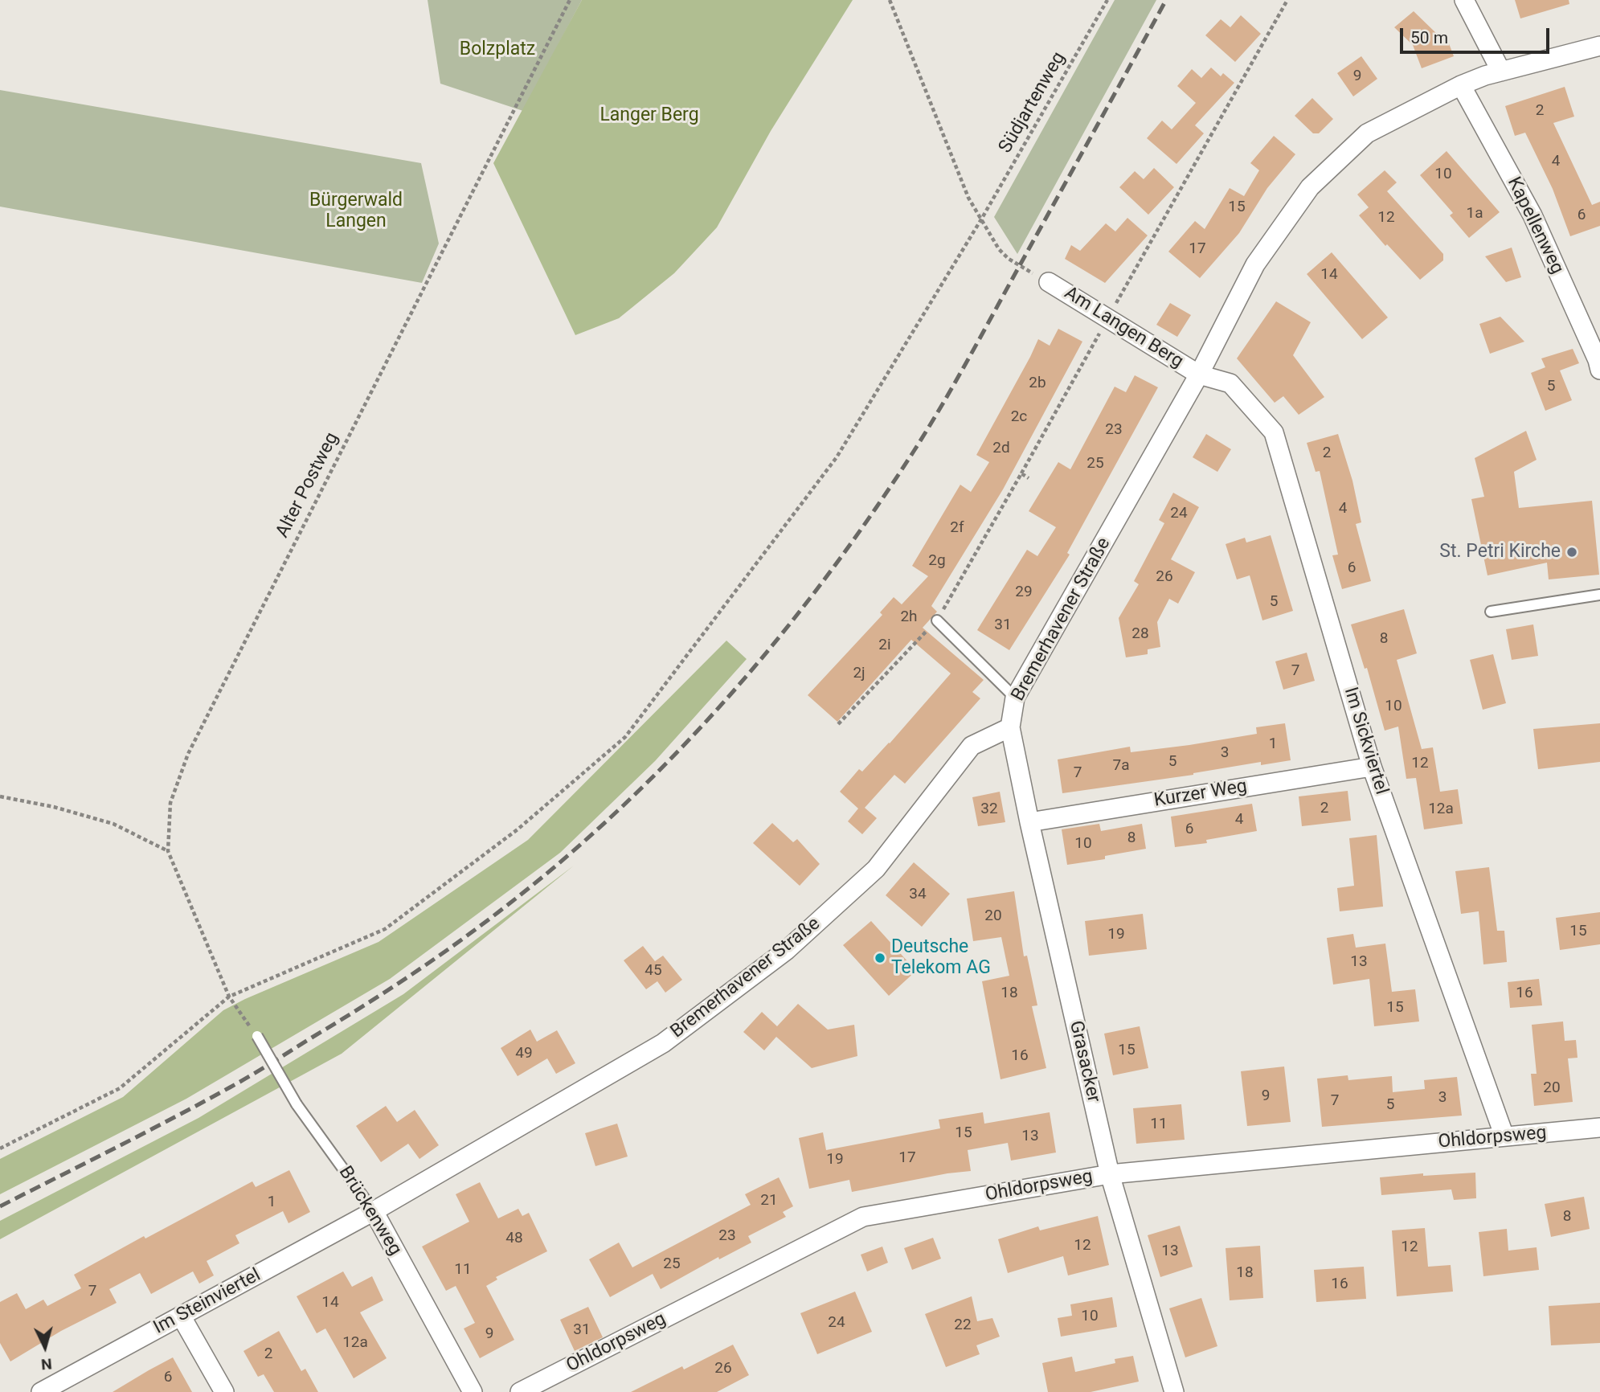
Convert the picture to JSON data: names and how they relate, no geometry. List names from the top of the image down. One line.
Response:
{"streets":{"street":["Kapellenweg","Am Langen Berg","Bremerhavener Straße","Im Sickviertel","Kurzer Weg","Grasacker","Ohldorpsweg","Brückenweg","Im Steinviertel"],"path":["Südjartenweg","Alter Postweg"]},"crossings":[["Südjartenweg","Alter Postweg"],["Kapellenweg","Bremerhavener Straße"],["Am Langen Berg","Bremerhavener Straße"],["Am Langen Berg","Im Sickviertel"],["Alter Postweg","Brückenweg"],["Bremerhavener Straße","Im Sickviertel"],["Bremerhavener Straße","Grasacker"],["Bremerhavener Straße","Brückenweg"],["Bremerhavener Straße","Im Steinviertel"],["Im Sickviertel","Kurzer Weg"],["Im Sickviertel","Ohldorpsweg"],["Kurzer Weg","Grasacker"],["Grasacker","Ohldorpsweg"],["Brückenweg","Im Steinviertel"]],"parks":["Bolzplatz","Langer Berg","Bürgerwald Langen"],"places":["St. Petri Kirche","Deutsche Telekom AG"],"house_numbers":["9","2","4","10","15","1a","6","12","17","14","2b","5","2c","23","2d","2","25","4","24","2f","2g","6","26","29","5","2h","31","28","8","2i","7","2j","10","1","3","5","12","7a","7","2","32","12a","4","6","8","10","34","20","15","19","13","45","18","16","15","15","49","16","20","9","3","7","5","11","15","13","17","19","21","1","8","23","48","12","12","13","25","11","18","16","7","14","10","24","22","31","9","12a","2","26","6"],"scale_bar":"50 m","north":"bottom"}
